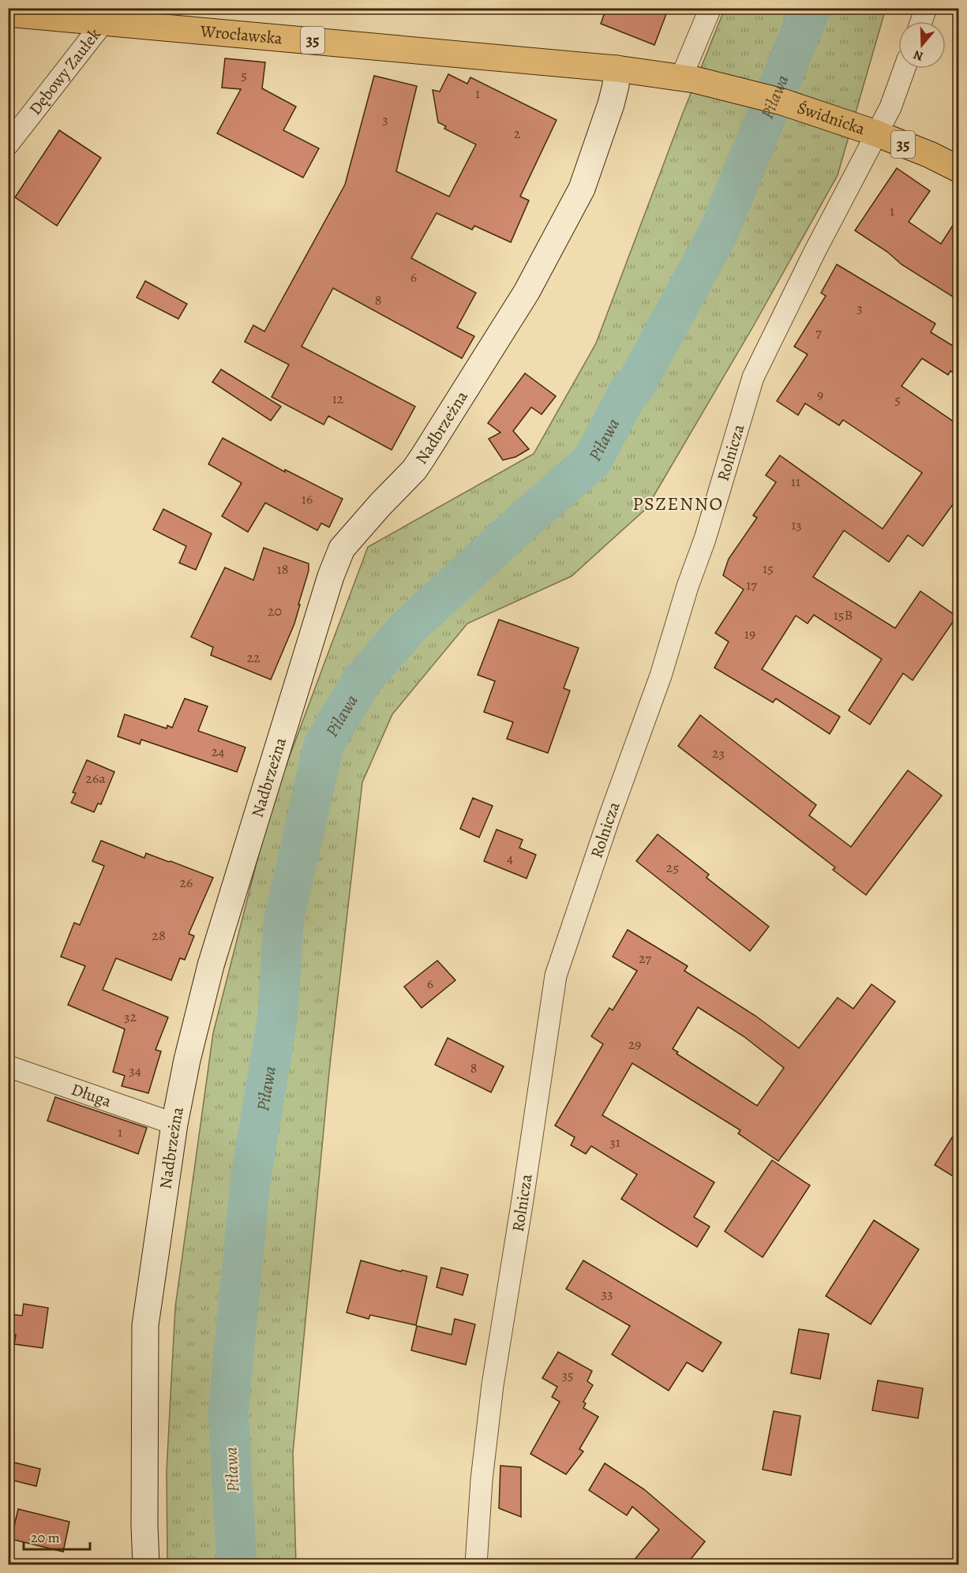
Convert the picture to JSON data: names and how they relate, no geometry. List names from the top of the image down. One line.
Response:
{"streets":{"main road":["Wrocławska","35","Świdnicka"],"street":["Dębowy Zaułek","Nadbrzeżna","Rolnicza","Długa"]},"crossings":[["Wrocławska","Dębowy Zaułek"],["Wrocławska","Świdnicka"],["Wrocławska","Nadbrzeżna"],["Świdnicka","Nadbrzeżna"],["Świdnicka","Rolnicza"],["Nadbrzeżna","Długa"]],"districts":["PSZENNO"],"water":["Piława"],"house_numbers":["5","1","3","2","1","6","8","3","7","9","12","5","11","16","13","15","18","17","20","15B","19","22","24","23","26a","4","25","26","28","27","6","32","29","8","34","1","31","33","35"],"scale_bar":"20 m","north":"bottom"}
